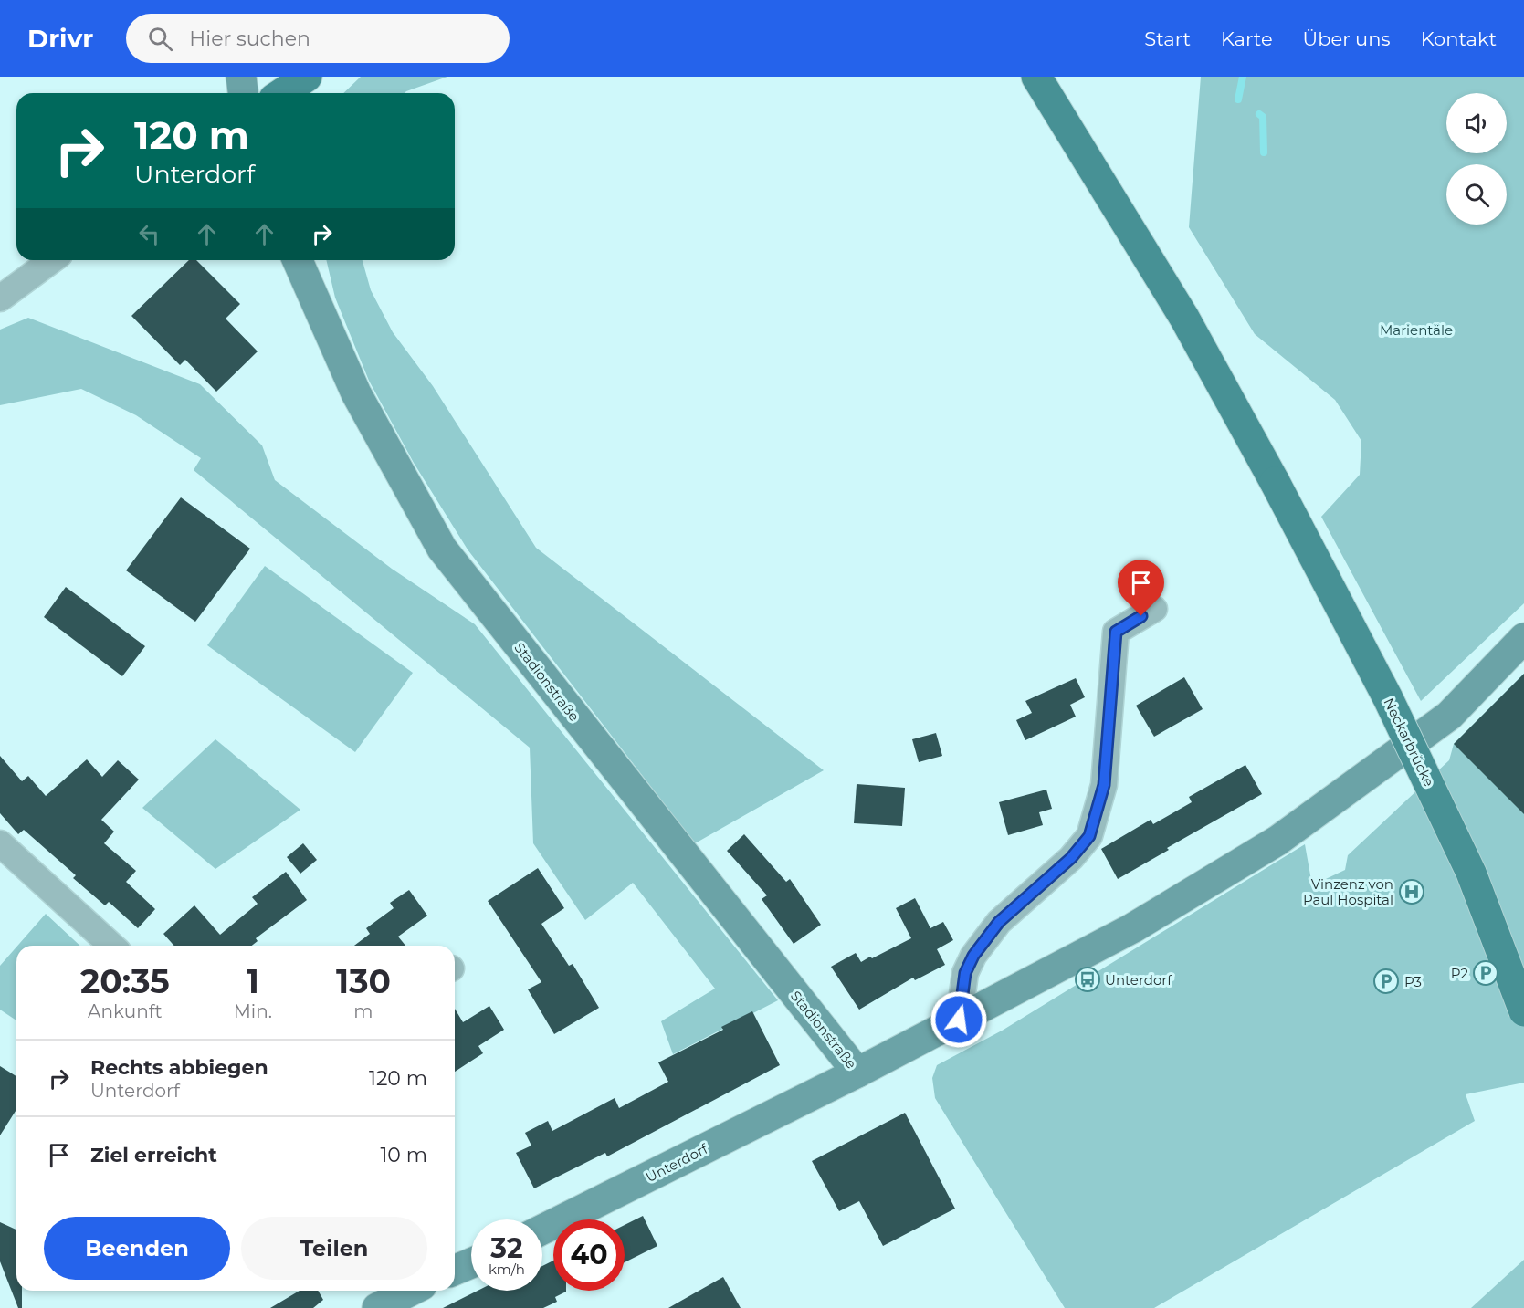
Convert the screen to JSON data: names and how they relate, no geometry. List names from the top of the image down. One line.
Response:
{"streets":{"main road":["Neckarbrücke"],"street":["Stadionstraße","Unterdorf"]},"crossings":[["Stadionstraße","Unterdorf"]],"parks":["Marientäle"],"places":{"hospital":["Vinzenz von Paul Hospital"],"parking":["P2","P3"],"bus stop":["Unterdorf"]},"page":{"header":"Drivr","search":"Hier suchen","nav":["Start","Karte","Über uns","Kontakt"],"turn":["120 m","Unterdorf"],"eta":["20:35","Ankunft","1","Min.","130","m"],"list":[{"name":"Rechts abbiegen","note":"Unterdorf","value":"120 m"},{"name":"Ziel erreicht","value":"10 m"}],"buttons":["Beenden","Teilen"],"speed":"32 km/h","limit":"40"}}
